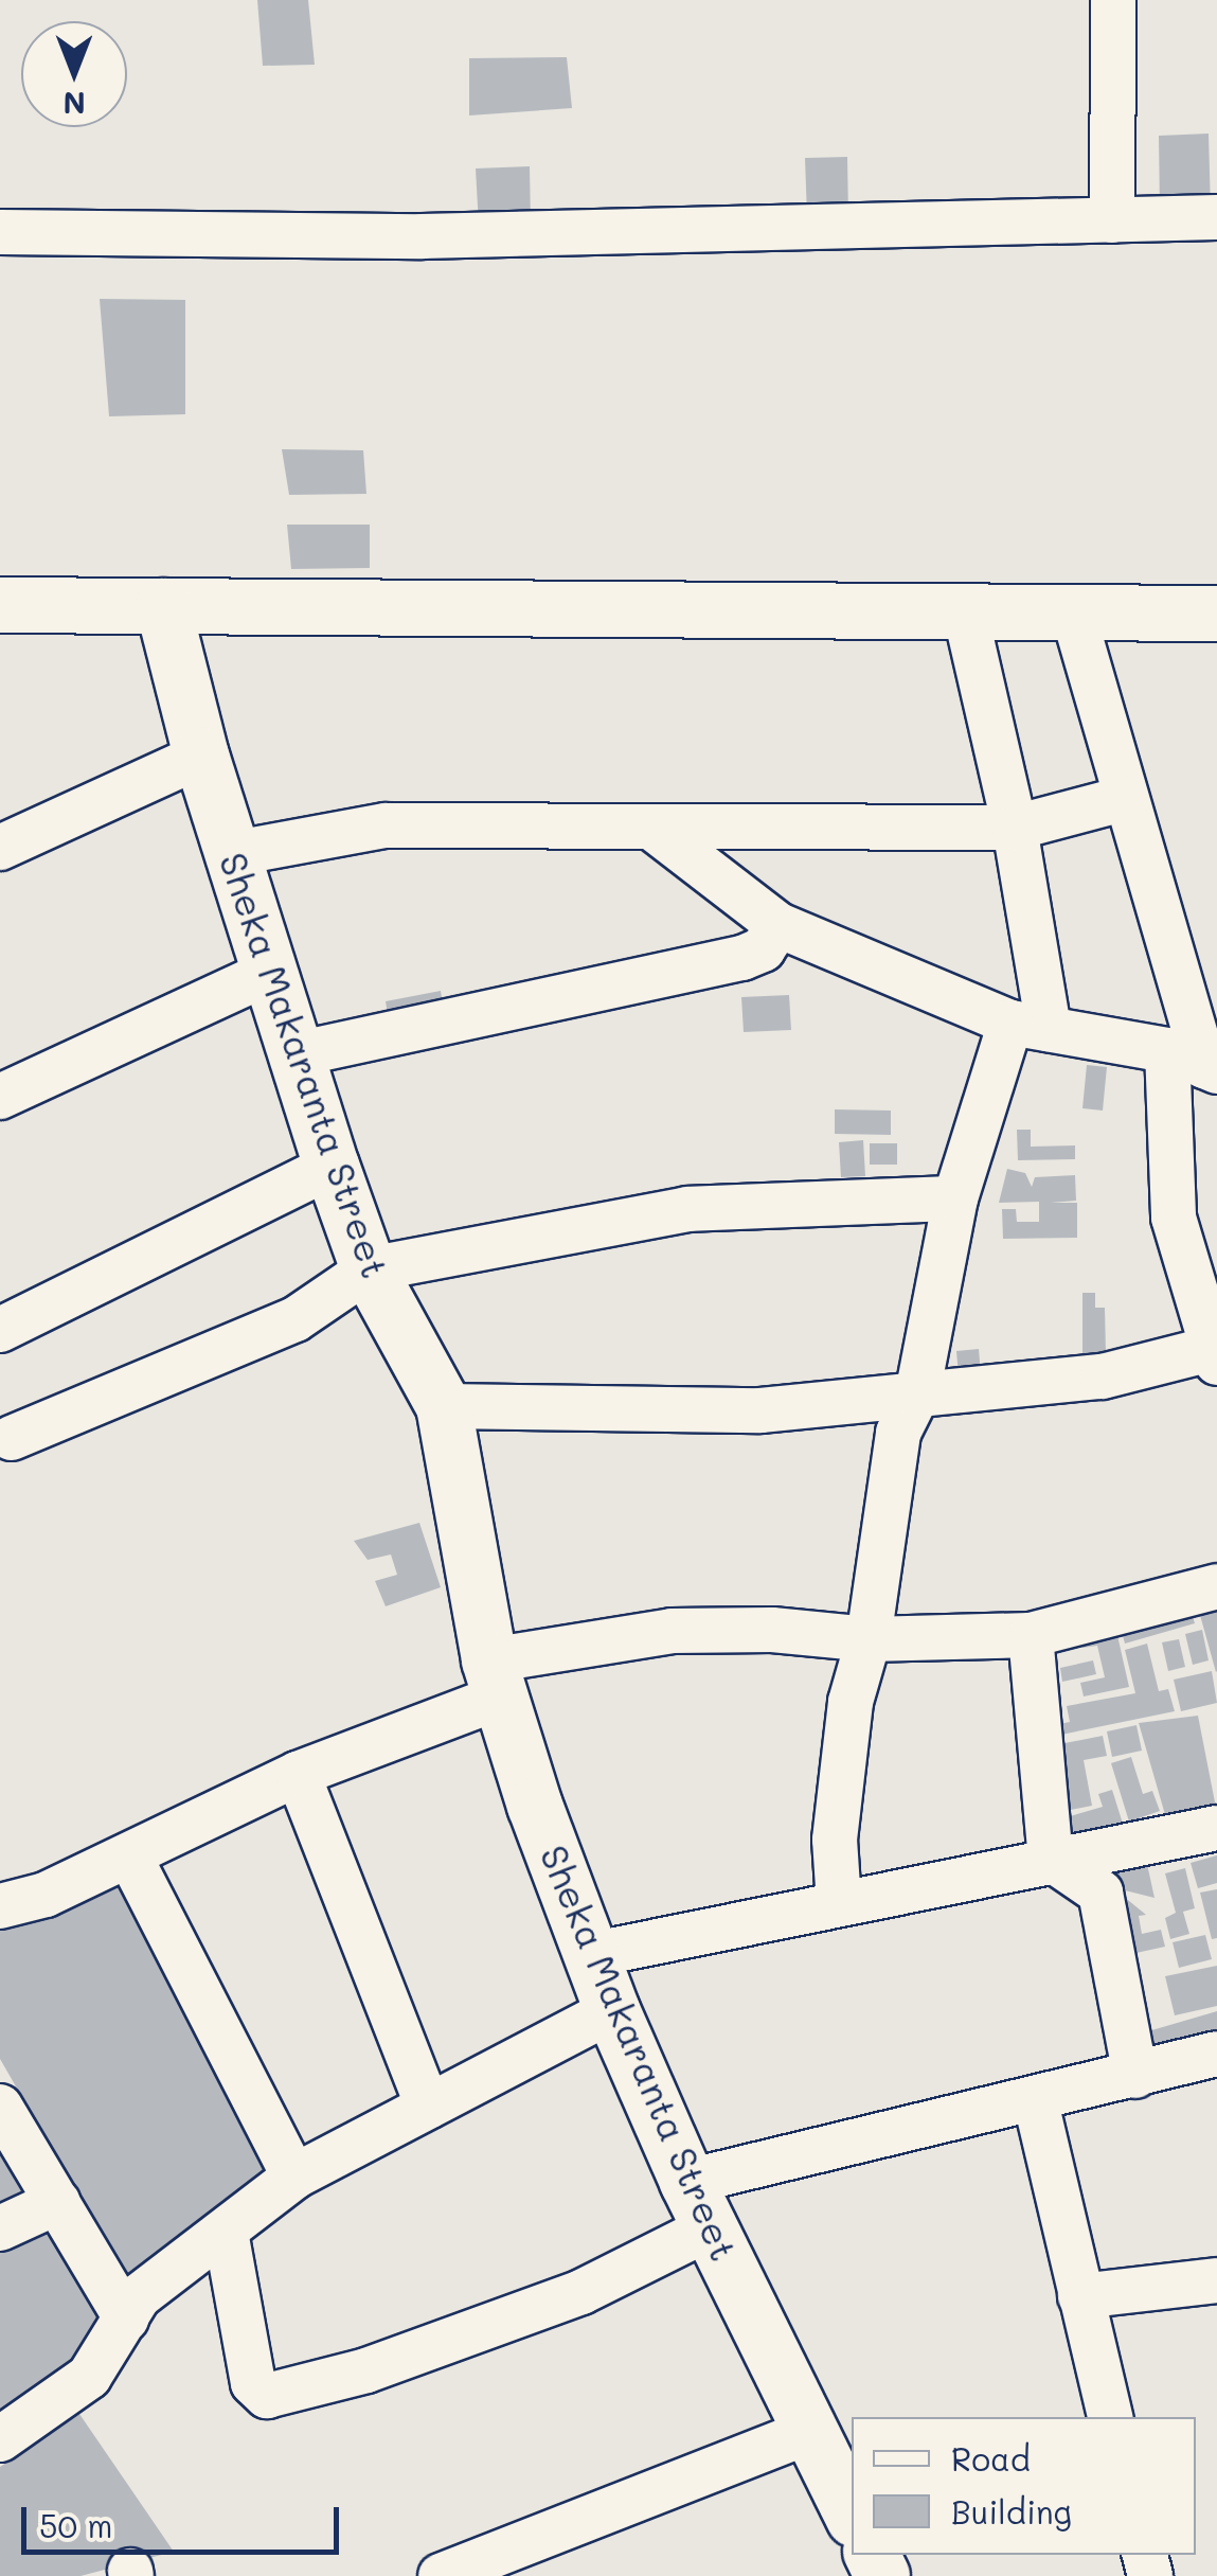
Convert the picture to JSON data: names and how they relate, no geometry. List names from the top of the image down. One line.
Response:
{"streets":{"street":["Sheka Makaranta Street"]},"legend":["Road","Building"],"scale_bar":"50 m","north":"bottom"}
